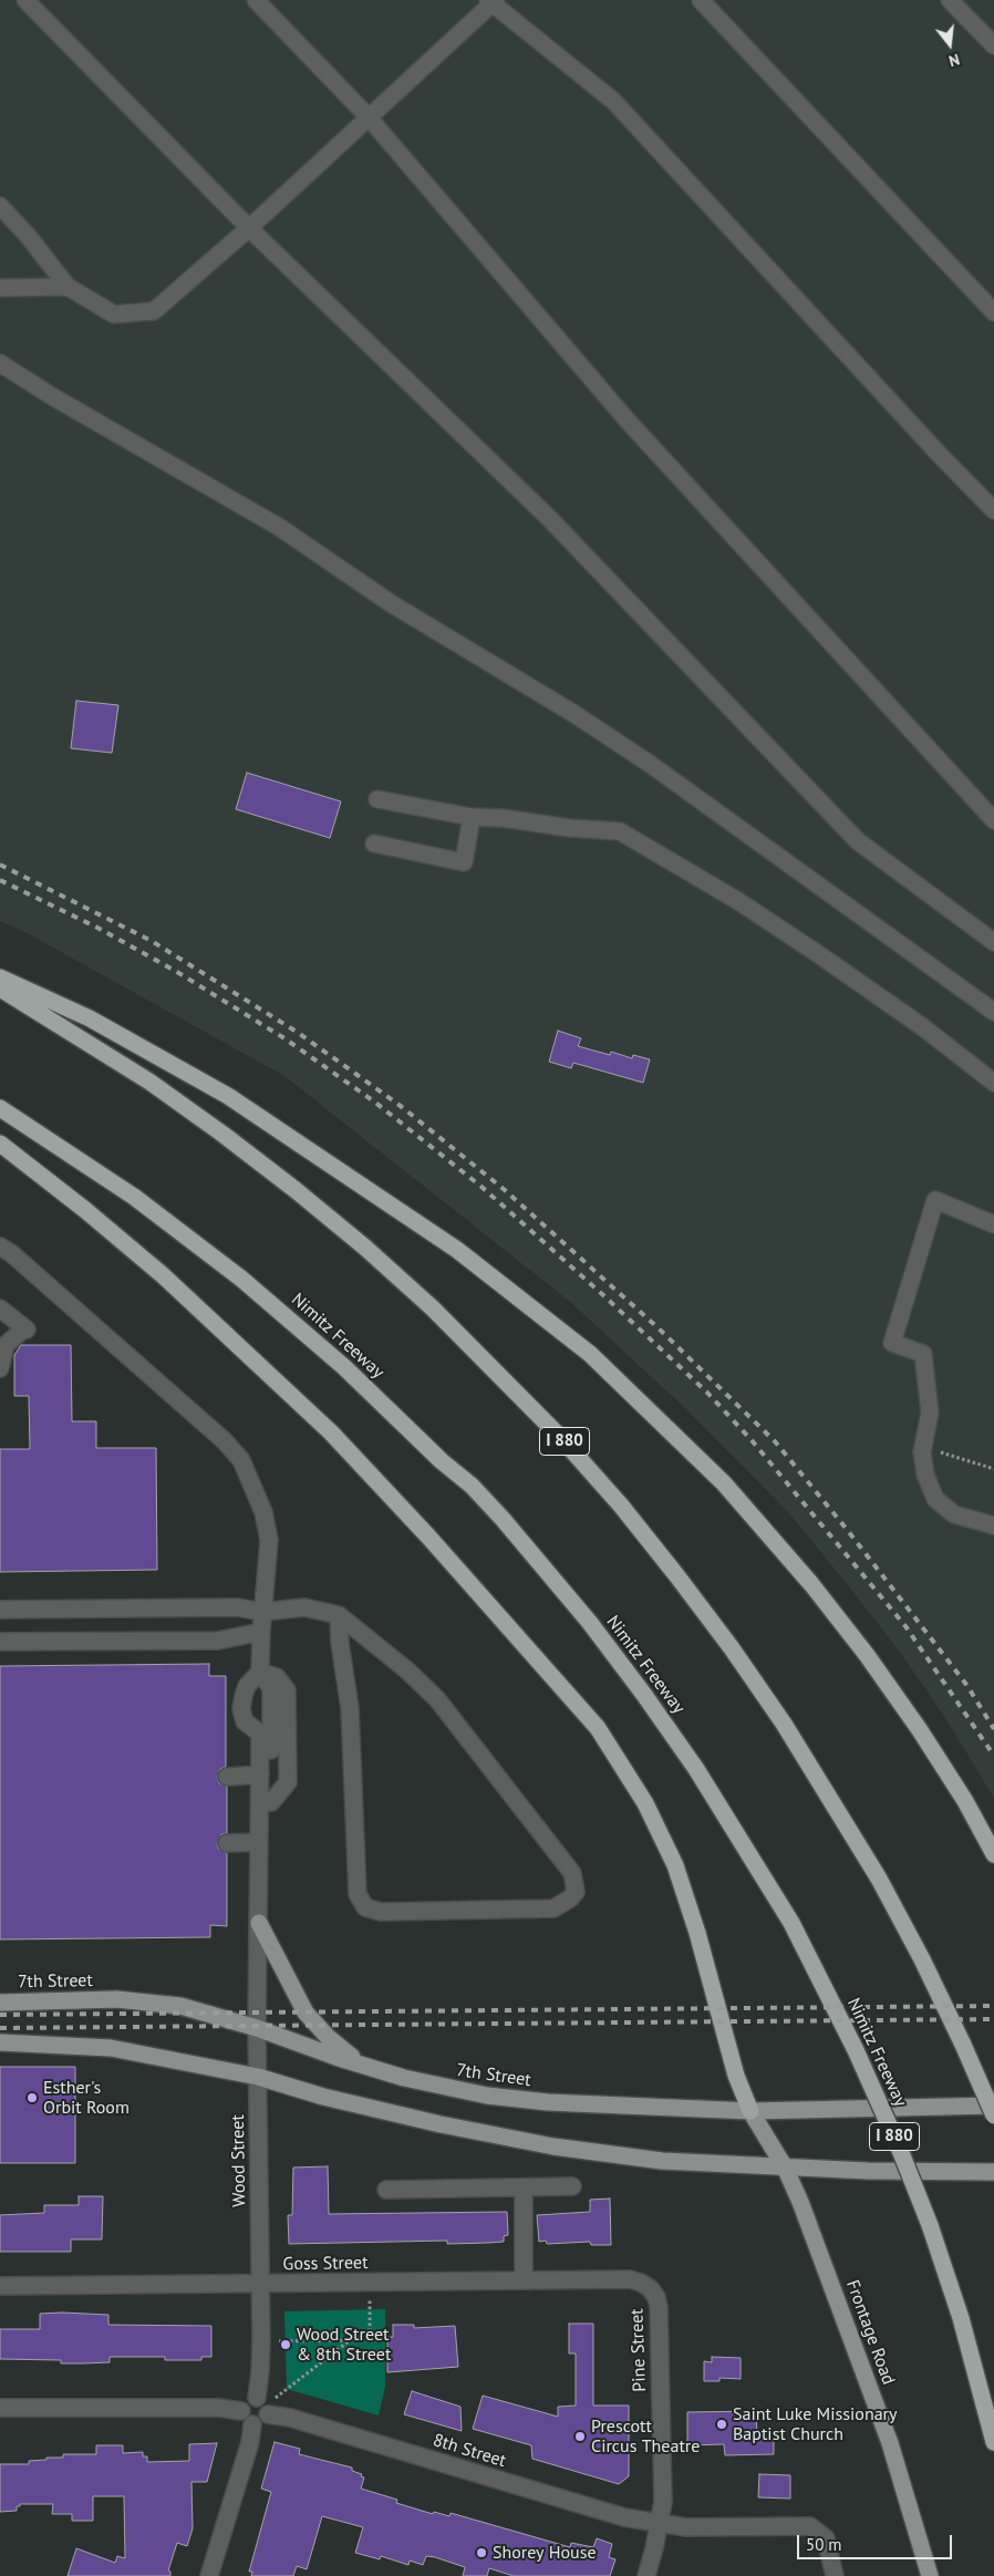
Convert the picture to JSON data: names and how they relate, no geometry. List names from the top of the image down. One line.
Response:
{"streets":{"highway":["Nimitz Freeway","I 880"],"main road":["7th Street","Frontage Road"],"street":["Wood Street","Goss Street","Pine Street","8th Street"]},"crossings":[["7th Street","Wood Street"],["7th Street","Frontage Road"],["Wood Street","Goss Street"],["Wood Street","8th Street"],["Goss Street","Pine Street"],["Pine Street","8th Street"]],"places":["Esther's Orbit Room","Wood Street & 8th Street","Saint Luke Missionary Baptist Church","Prescott Circus Theatre","Shorey House"],"scale_bar":"50 m","north":"bottom"}
